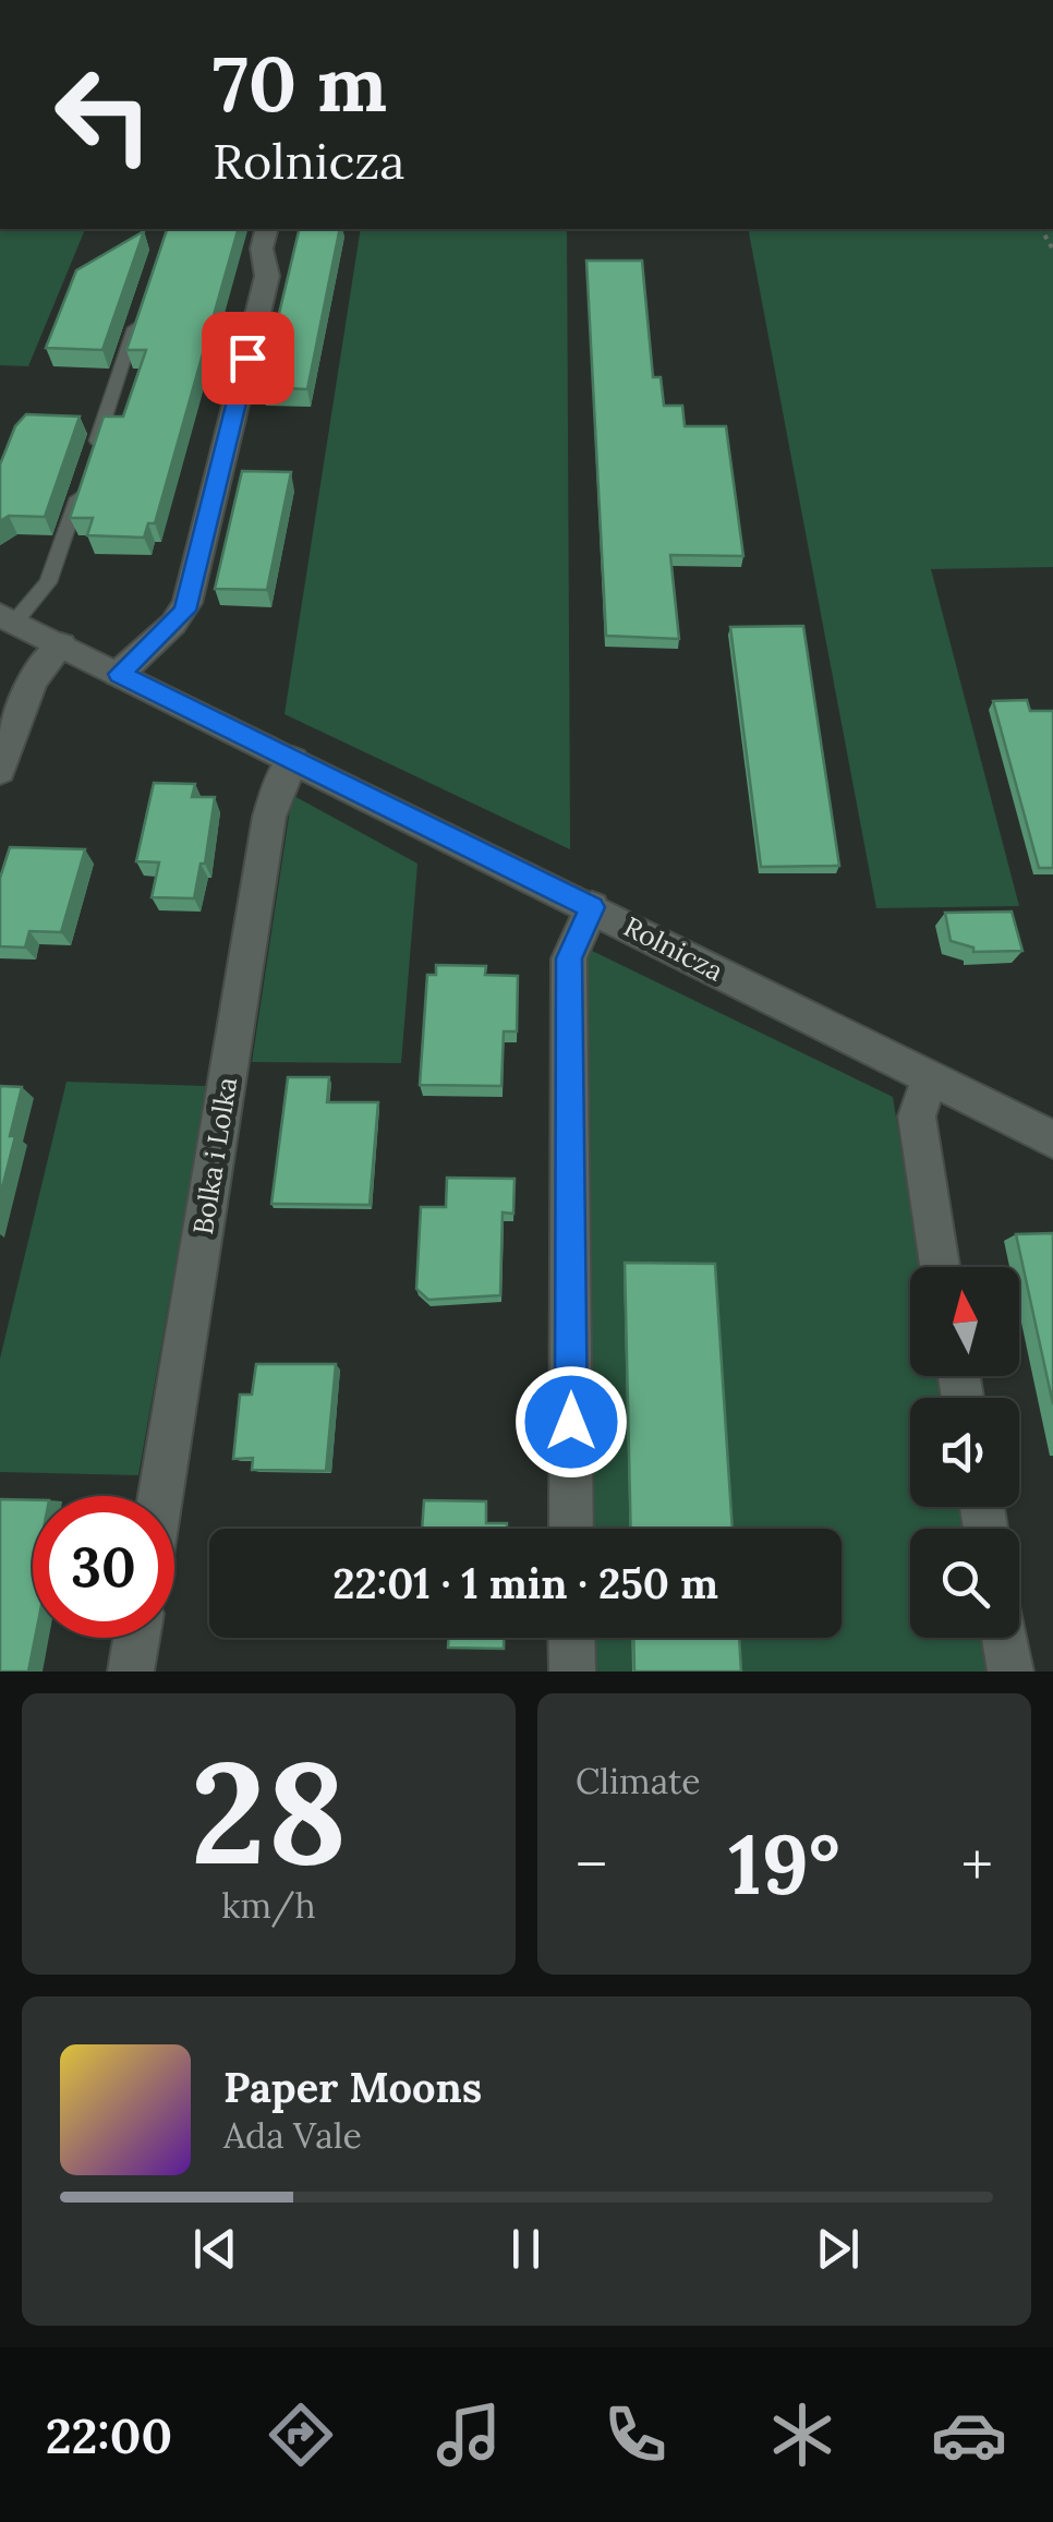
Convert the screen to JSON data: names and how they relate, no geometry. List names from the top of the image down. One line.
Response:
{"streets":{"street":["Rolnicza","Bolka i Lolka"]},"crossings":[["Rolnicza","Bolka i Lolka"]],"north":"top","page":{"turn":["70 m","Rolnicza"],"limit":"30","trip":"22:01 · 1 min · 250 m","tile":[["28","km/h"],"Climate"],"heat":["−","19°","+"],"song":["Paper Moons","Ada Vale"],"tabs":"22:00"}}
